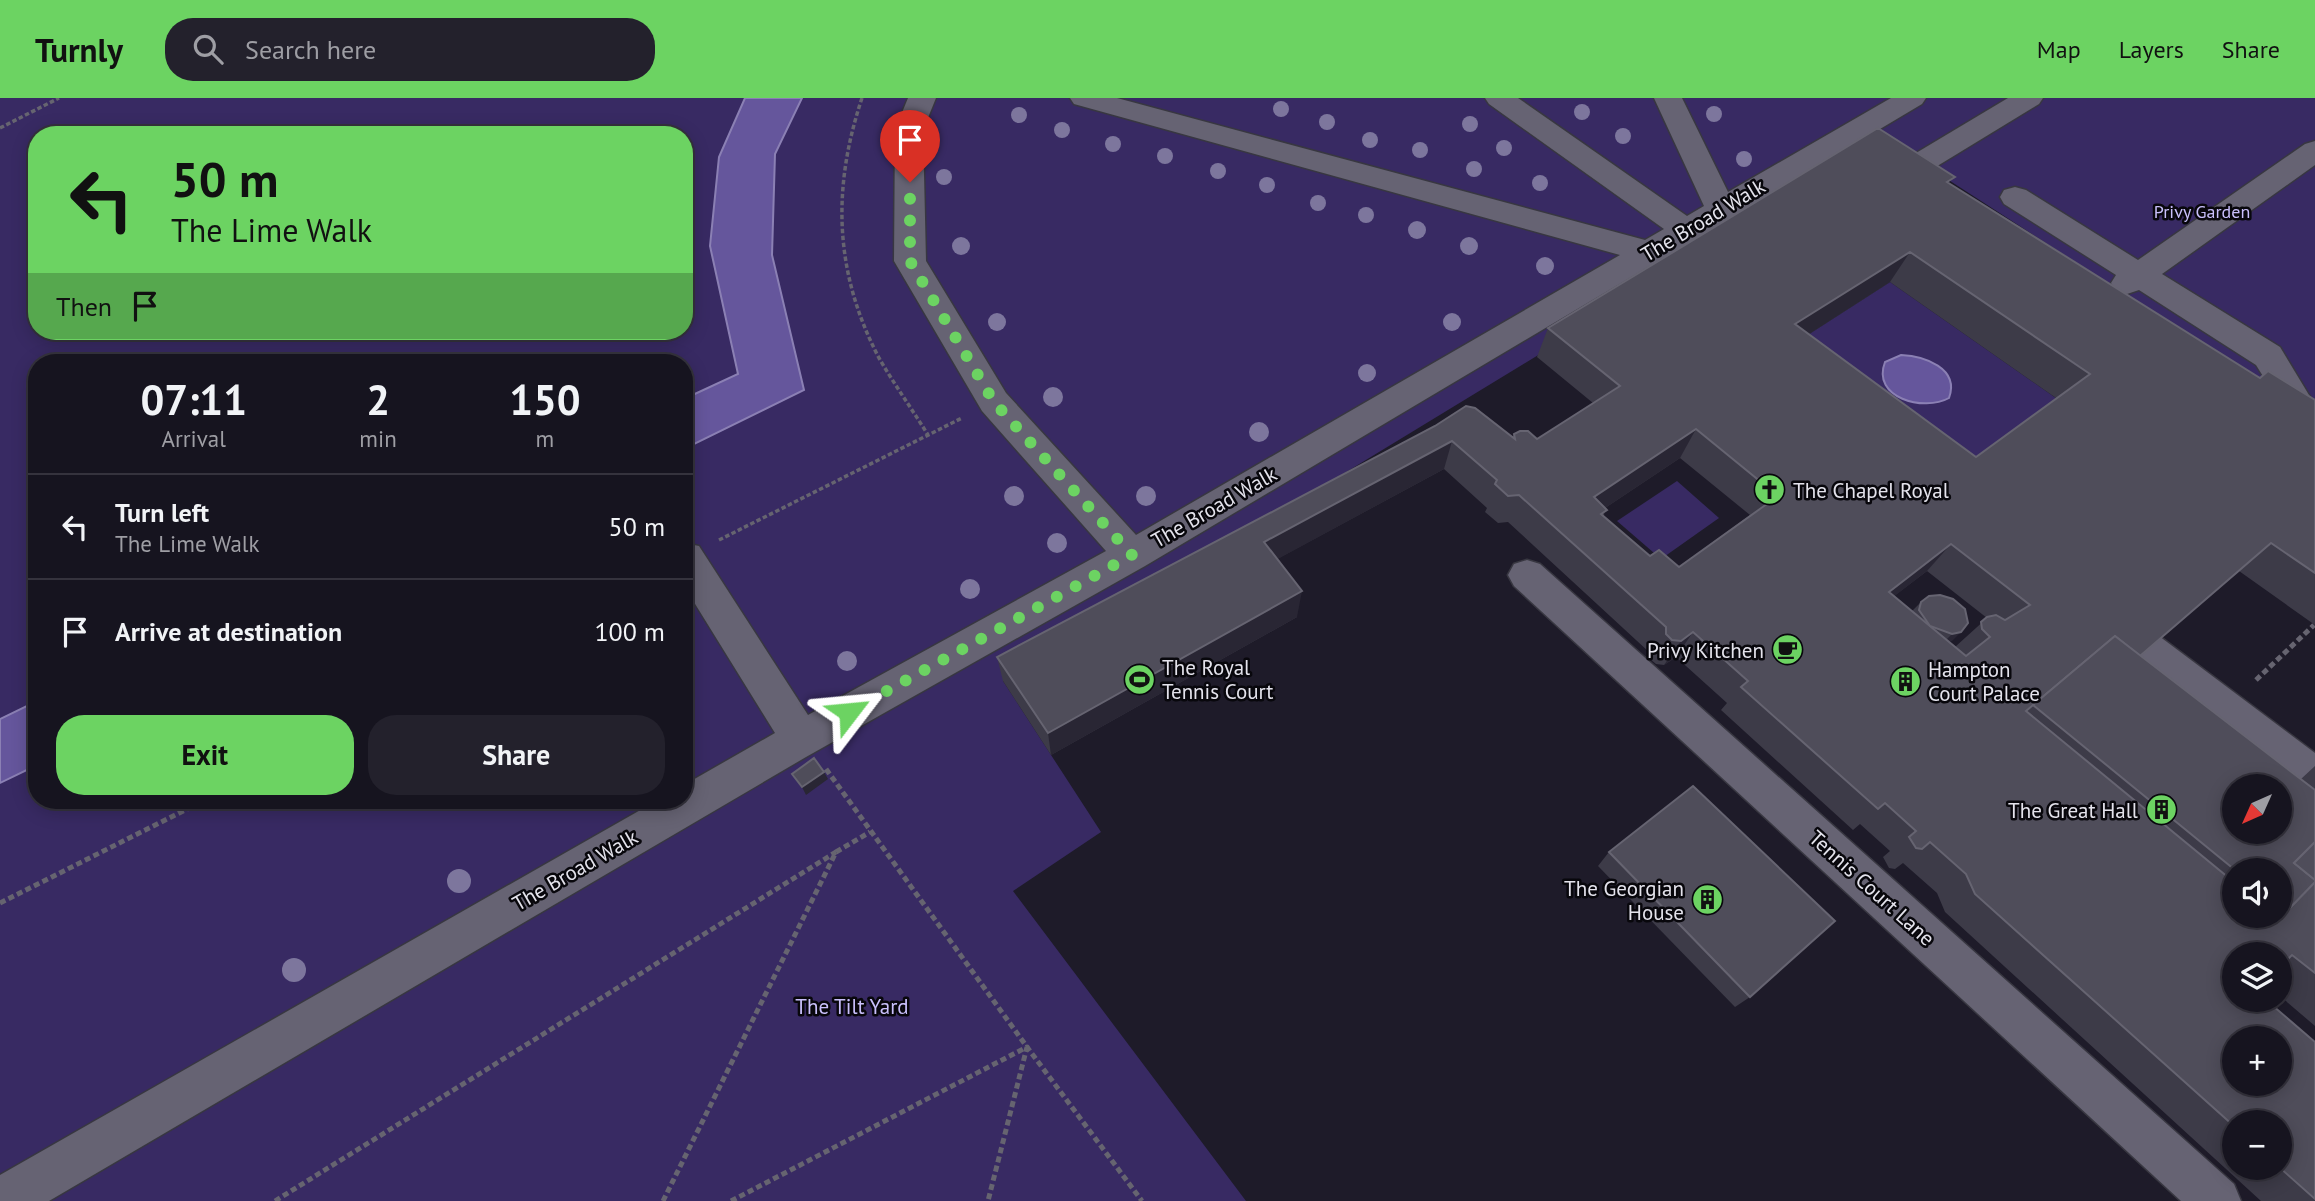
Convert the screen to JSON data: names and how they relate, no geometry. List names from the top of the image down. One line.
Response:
{"streets":{"street":["The Broad Walk","Tennis Court Lane"]},"parks":["Privy Garden","The Tilt Yard"],"places":{"church":["The Chapel Royal"],"cafe":["Privy Kitchen"],"sports":["The Royal Tennis Court"],"building":["Hampton Court Palace","The Great Hall","The Georgian House"]},"north":"bottom left","page":{"header":"Turnly","search":"Search here","nav":["Map","Layers","Share"],"turn":["50 m","The Lime Walk"],"then":"Then","eta":["07:11","Arrival","2","min","150","m"],"list":[{"name":"Turn left","note":"The Lime Walk","value":"50 m"},{"name":"Arrive at destination","value":"100 m"}],"buttons":["Exit","Share"],"map_buttons":["+","−"]}}
